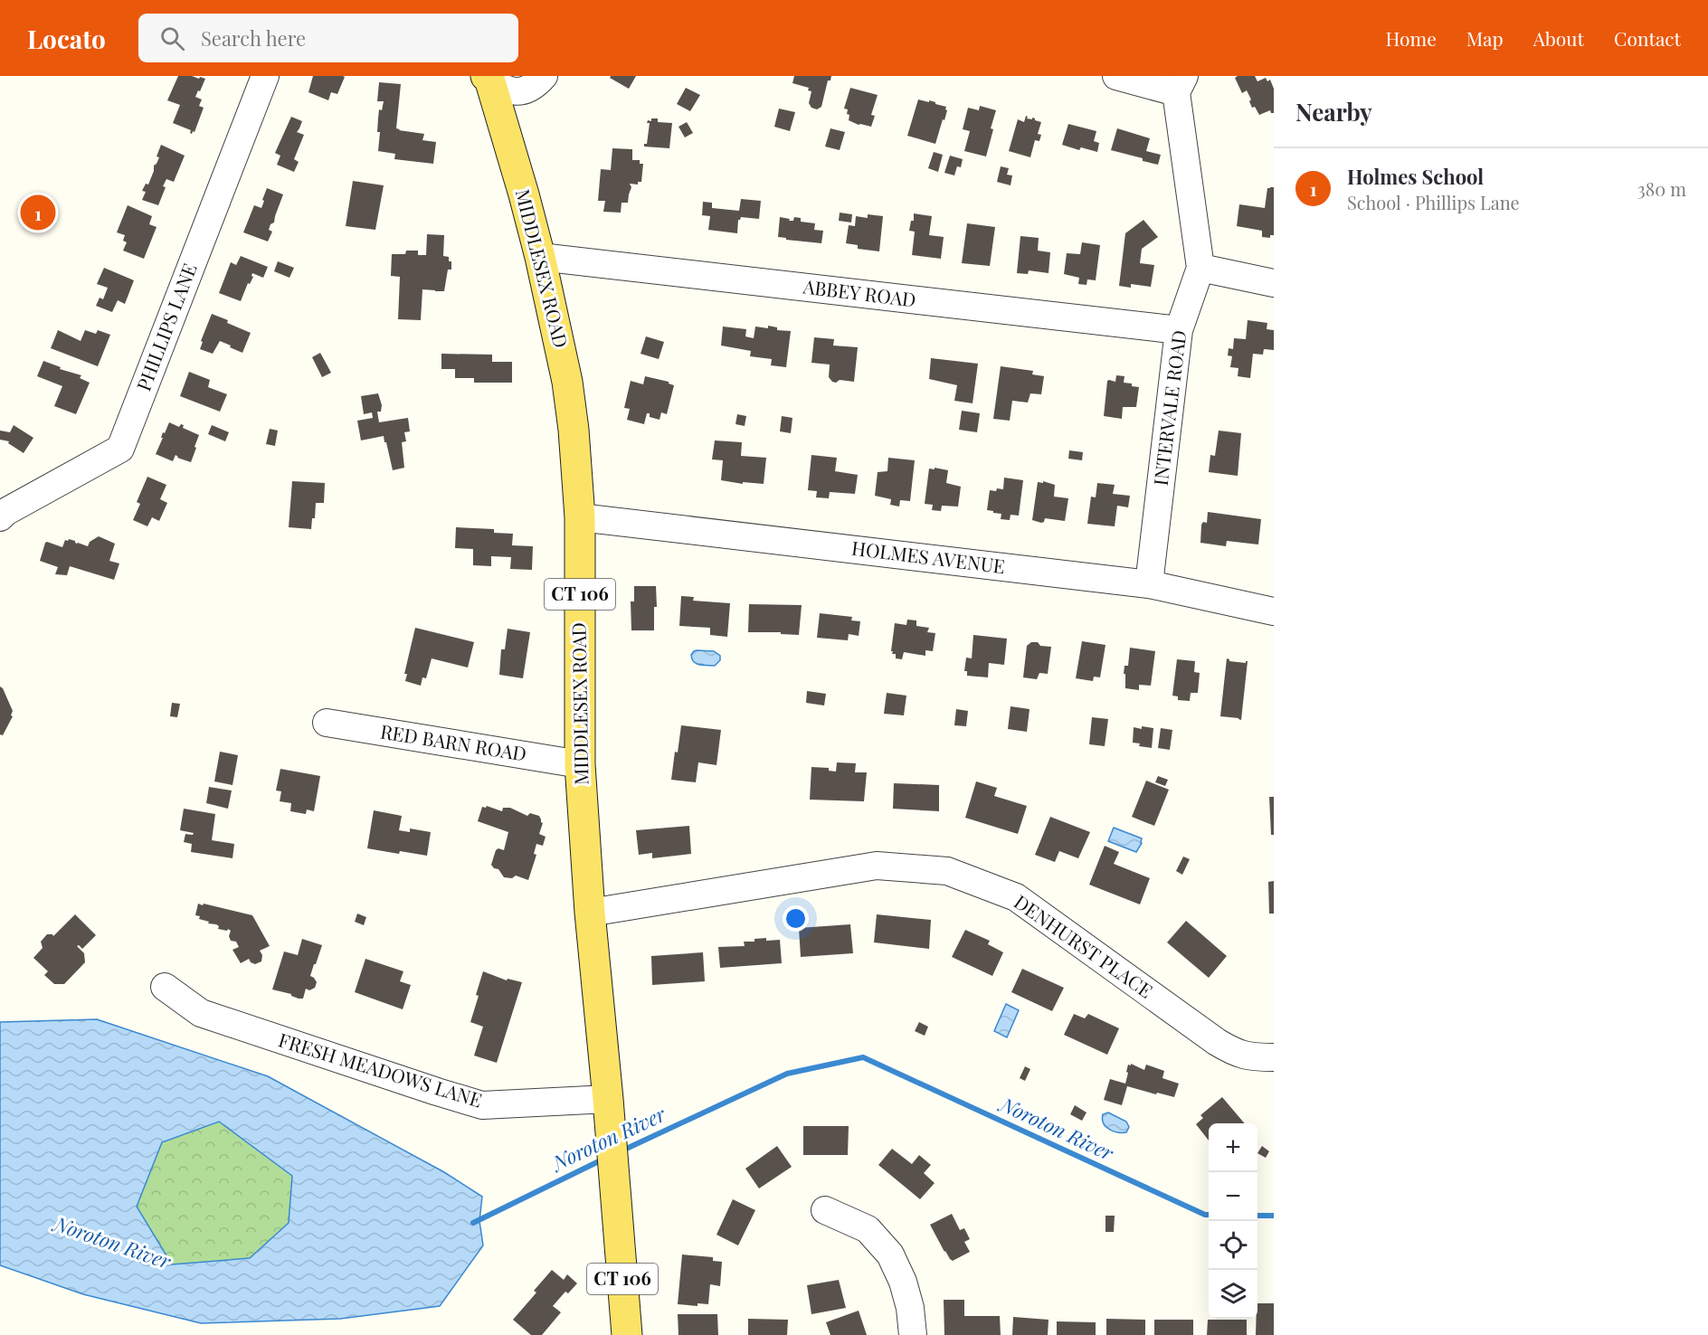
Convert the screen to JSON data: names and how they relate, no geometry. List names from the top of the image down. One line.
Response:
{"streets":{"main road":["MIDDLESEX ROAD","CT 106"],"street":["ABBEY ROAD","PHILLIPS LANE","INTERVALE ROAD","HOLMES AVENUE","RED BARN ROAD","DENHURST PLACE","FRESH MEADOWS LANE"]},"crossings":[["MIDDLESEX ROAD","ABBEY ROAD"],["MIDDLESEX ROAD","HOLMES AVENUE"],["MIDDLESEX ROAD","RED BARN ROAD"],["MIDDLESEX ROAD","DENHURST PLACE"],["MIDDLESEX ROAD","FRESH MEADOWS LANE"],["ABBEY ROAD","INTERVALE ROAD"],["INTERVALE ROAD","HOLMES AVENUE"]],"water":["Noroton River"],"page":{"header":"Locato","search":"Search here","nav":["Home","Map","About","Contact"],"heading":"Nearby","list":[{"mark":"1","name":"Holmes School","note":"School · Phillips Lane","value":"380 m"}],"pins":"1","map_buttons":["+","−"]}}
